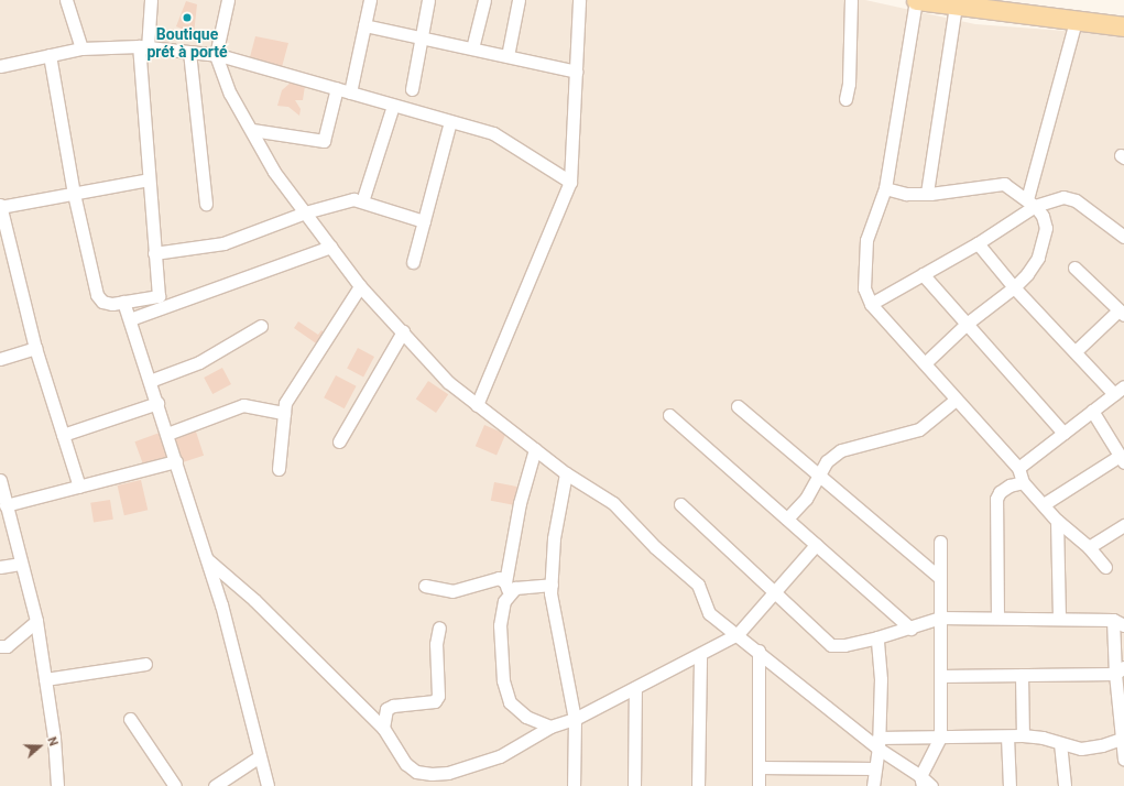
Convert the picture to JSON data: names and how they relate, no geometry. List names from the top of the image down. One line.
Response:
{"places":["Boutique prét à porté"],"north":"right"}
